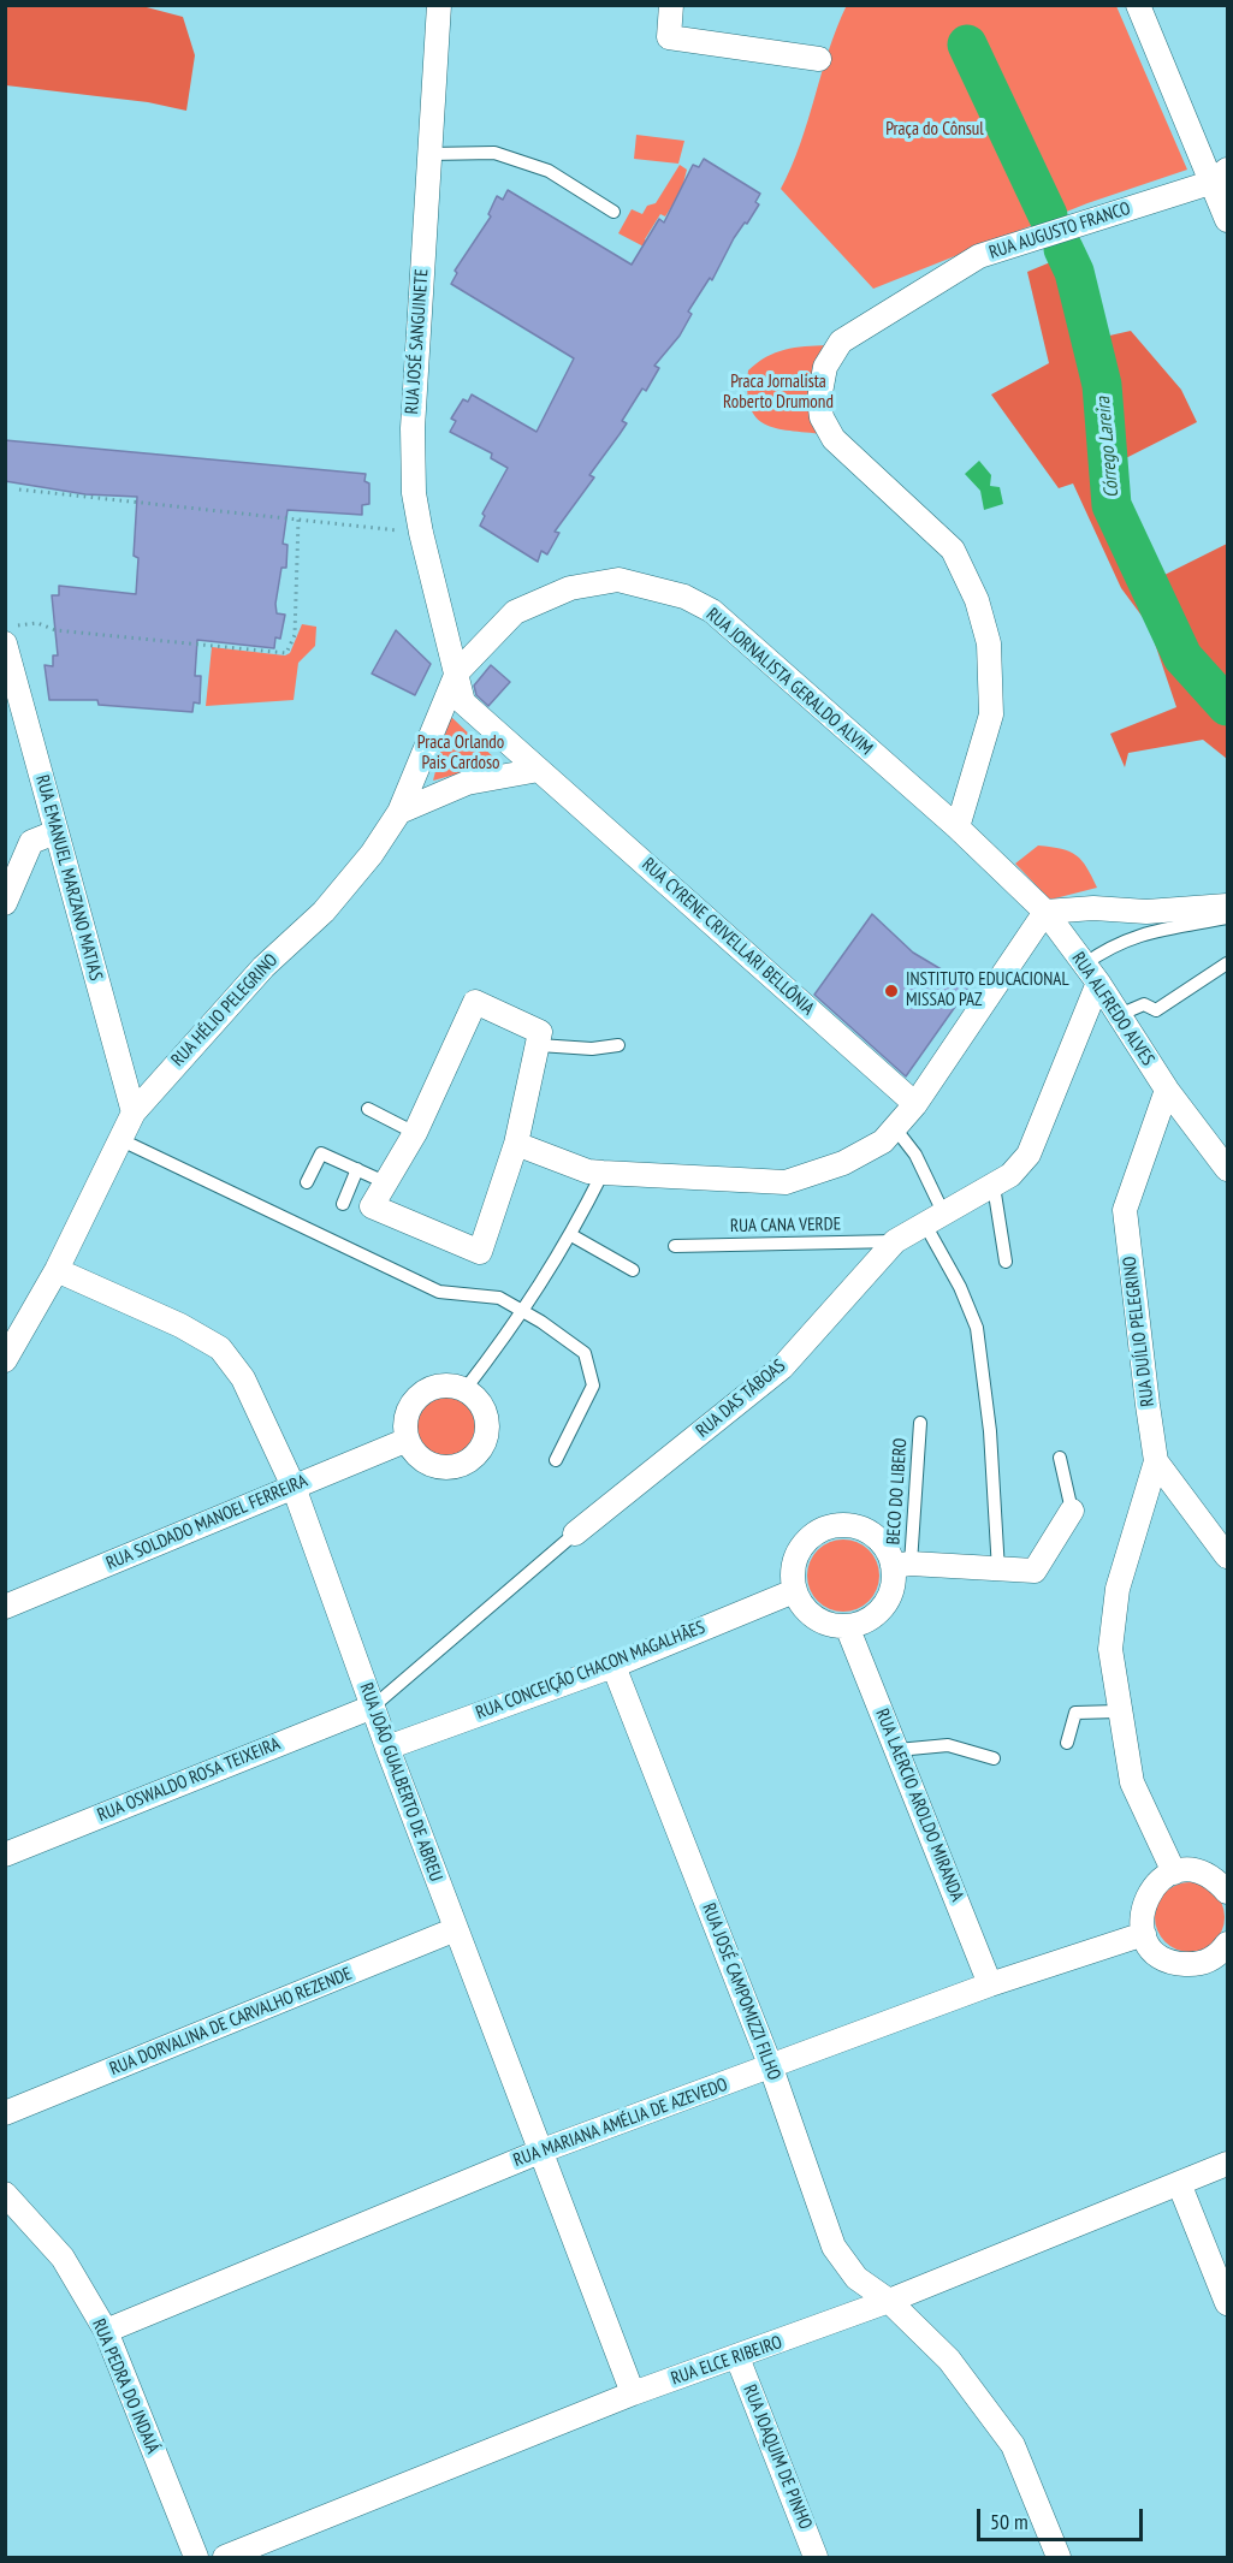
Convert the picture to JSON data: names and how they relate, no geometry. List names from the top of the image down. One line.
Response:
{"streets":{"street":["RUA AUGUSTO FRANCO","RUA JOSÉ SANGUINETE","RUA JORNALISTA GERALDO ALVIM","RUA EMANUEL MARZANO MATIAS","RUA CYRENE CRIVELLARI BELLÔNIA","RUA ALFREDO ALVES","RUA HÉLIO PELEGRINO","RUA DUÍLIO PELEGRINO","RUA DAS TÁBOAS","RUA SOLDADO MANOEL FERREIRA","RUA CONCEIÇÃO CHACON MAGALHÃES","RUA OSWALDO ROSA TEIXEIRA","RUA JOÃO GUALBERTO DE ABREU","RUA LAERCIO AROLDO MIRANDA","RUA JOSÉ CAMPOMIZZI FILHO","RUA DORVALINA DE CARVALHO REZENDE","RUA MARIANA AMÉLIA DE AZEVEDO","RUA ELCE RIBEIRO","RUA PEDRA DO INDAIÁ","RUA JOAQUIM DE PINHO"],"lane":["RUA CANA VERDE","BECO DO LIBERO"]},"crossings":[["RUA AUGUSTO FRANCO","RUA JORNALISTA GERALDO ALVIM"],["RUA AUGUSTO FRANCO","RUA ALFREDO ALVES"],["RUA JOSÉ SANGUINETE","RUA JORNALISTA GERALDO ALVIM"],["RUA JOSÉ SANGUINETE","RUA CYRENE CRIVELLARI BELLÔNIA"],["RUA JOSÉ SANGUINETE","RUA HÉLIO PELEGRINO"],["RUA JORNALISTA GERALDO ALVIM","RUA CYRENE CRIVELLARI BELLÔNIA"],["RUA JORNALISTA GERALDO ALVIM","RUA ALFREDO ALVES"],["RUA JORNALISTA GERALDO ALVIM","RUA HÉLIO PELEGRINO"],["RUA EMANUEL MARZANO MATIAS","RUA HÉLIO PELEGRINO"],["RUA CYRENE CRIVELLARI BELLÔNIA","RUA HÉLIO PELEGRINO"],["RUA ALFREDO ALVES","RUA DUÍLIO PELEGRINO"],["RUA ALFREDO ALVES","RUA DAS TÁBOAS"],["RUA HÉLIO PELEGRINO","RUA JOÃO GUALBERTO DE ABREU"],["RUA CANA VERDE","RUA DAS TÁBOAS"],["RUA DAS TÁBOAS","RUA OSWALDO ROSA TEIXEIRA"],["RUA DAS TÁBOAS","RUA JOÃO GUALBERTO DE ABREU"],["BECO DO LIBERO","RUA CONCEIÇÃO CHACON MAGALHÃES"],["BECO DO LIBERO","RUA LAERCIO AROLDO MIRANDA"],["RUA SOLDADO MANOEL FERREIRA","RUA JOÃO GUALBERTO DE ABREU"],["RUA CONCEIÇÃO CHACON MAGALHÃES","RUA JOÃO GUALBERTO DE ABREU"],["RUA CONCEIÇÃO CHACON MAGALHÃES","RUA LAERCIO AROLDO MIRANDA"],["RUA CONCEIÇÃO CHACON MAGALHÃES","RUA JOSÉ CAMPOMIZZI FILHO"],["RUA OSWALDO ROSA TEIXEIRA","RUA JOÃO GUALBERTO DE ABREU"],["RUA JOÃO GUALBERTO DE ABREU","RUA DORVALINA DE CARVALHO REZENDE"],["RUA JOÃO GUALBERTO DE ABREU","RUA MARIANA AMÉLIA DE AZEVEDO"],["RUA JOÃO GUALBERTO DE ABREU","RUA ELCE RIBEIRO"],["RUA LAERCIO AROLDO MIRANDA","RUA MARIANA AMÉLIA DE AZEVEDO"],["RUA JOSÉ CAMPOMIZZI FILHO","RUA MARIANA AMÉLIA DE AZEVEDO"],["RUA JOSÉ CAMPOMIZZI FILHO","RUA ELCE RIBEIRO"],["RUA MARIANA AMÉLIA DE AZEVEDO","RUA PEDRA DO INDAIÁ"],["RUA ELCE RIBEIRO","RUA JOAQUIM DE PINHO"]],"water":["Córrego Lareira"],"parks":["Praça do Cônsul","Praca Jornalista Roberto Drumond","Praca Orlando Pais Cardoso"],"places":["INSTITUTO EDUCACIONAL MISSAO PAZ"],"scale_bar":"50 m"}
